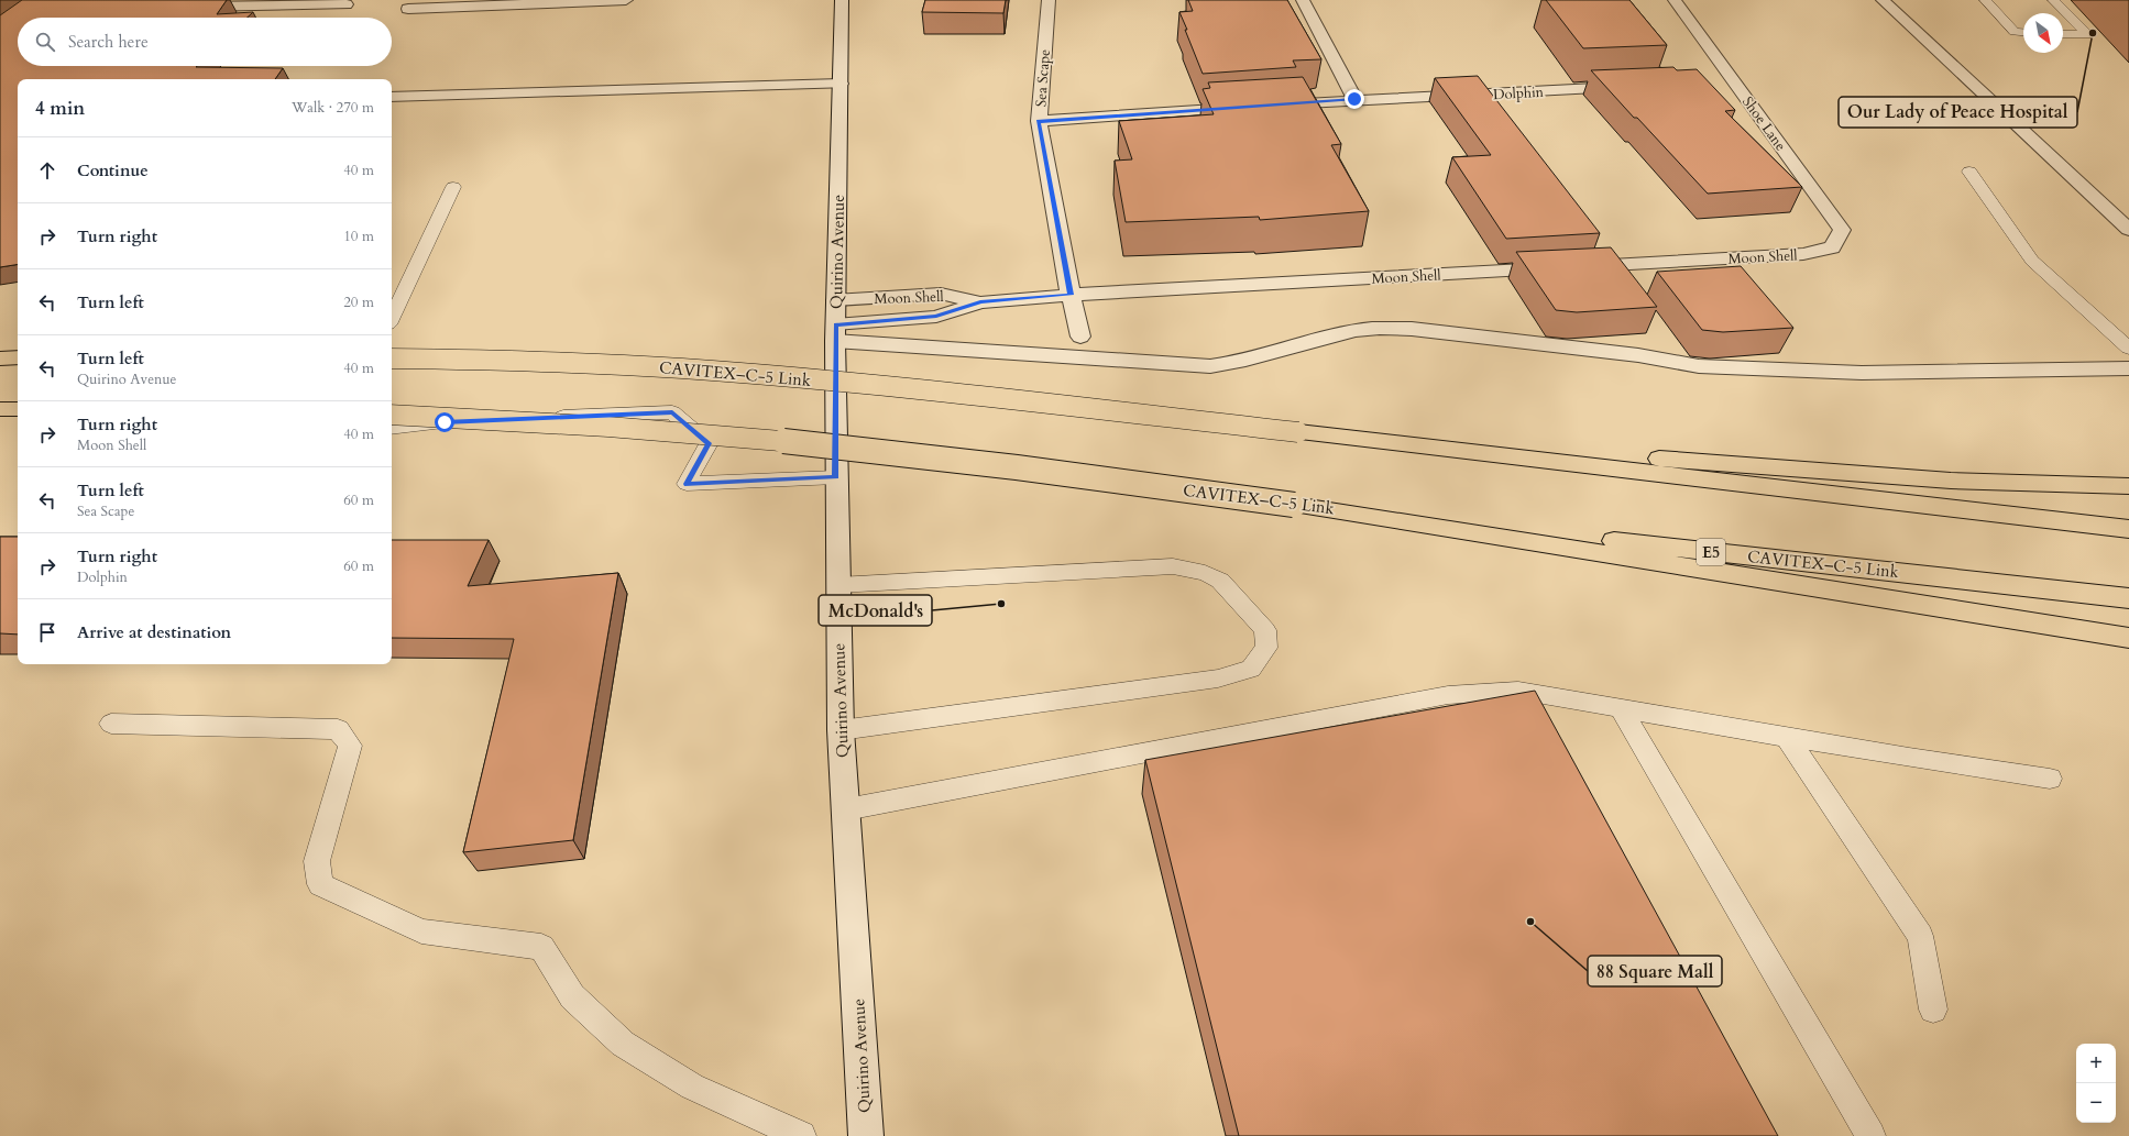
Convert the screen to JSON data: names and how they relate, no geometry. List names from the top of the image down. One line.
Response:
{"streets":{"highway":["CAVITEX–C-5 Link","E5"],"street":["Sea Scape","Dolphin","Shoe Lane","Quirino Avenue","Moon Shell"]},"crossings":[["Sea Scape","Moon Shell"],["Shoe Lane","Moon Shell"],["Quirino Avenue","Moon Shell"]],"places":["Our Lady of Peace Hospital","McDonald's","88 Square Mall"],"north":"bottom right","page":{"search":"Search here","heading":["4 min","Walk · 270 m"],"list":[["Continue","40 m"],["Turn right","10 m"],["Turn left","20 m"],["Turn left","Quirino Avenue","40 m"],["Turn right","Moon Shell","40 m"],["Turn left","Sea Scape","60 m"],["Turn right","Dolphin","60 m"],"Arrive at destination"],"map_buttons":["+","−"]}}
